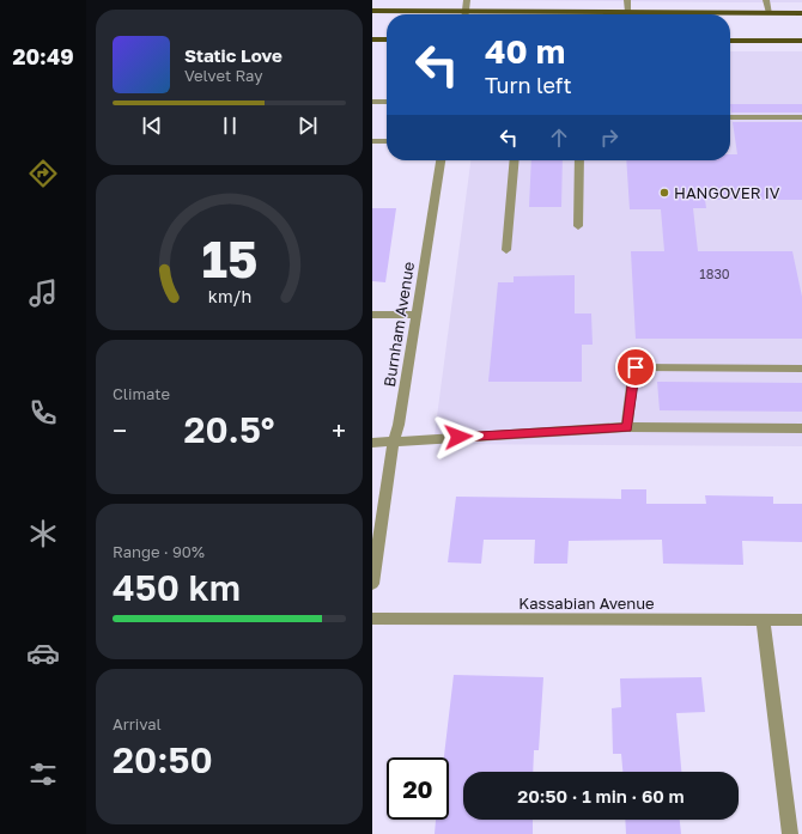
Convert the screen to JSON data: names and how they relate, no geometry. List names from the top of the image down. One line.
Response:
{"streets":{"street":["Burnham Avenue","Kassabian Avenue"]},"places":["HANGOVER IV"],"house_numbers":["1830"],"page":{"tabs":"20:49","turn":["40 m","Turn left"],"song":["Static Love","Velvet Ray"],"tile":["Climate",["Range · 90%","450 km"],["Arrival","20:50"]],"heat":["−","20.5°","+"],"limit":"20","trip":"20:50 · 1 min · 60 m","gauge":["15","km/h"]}}
